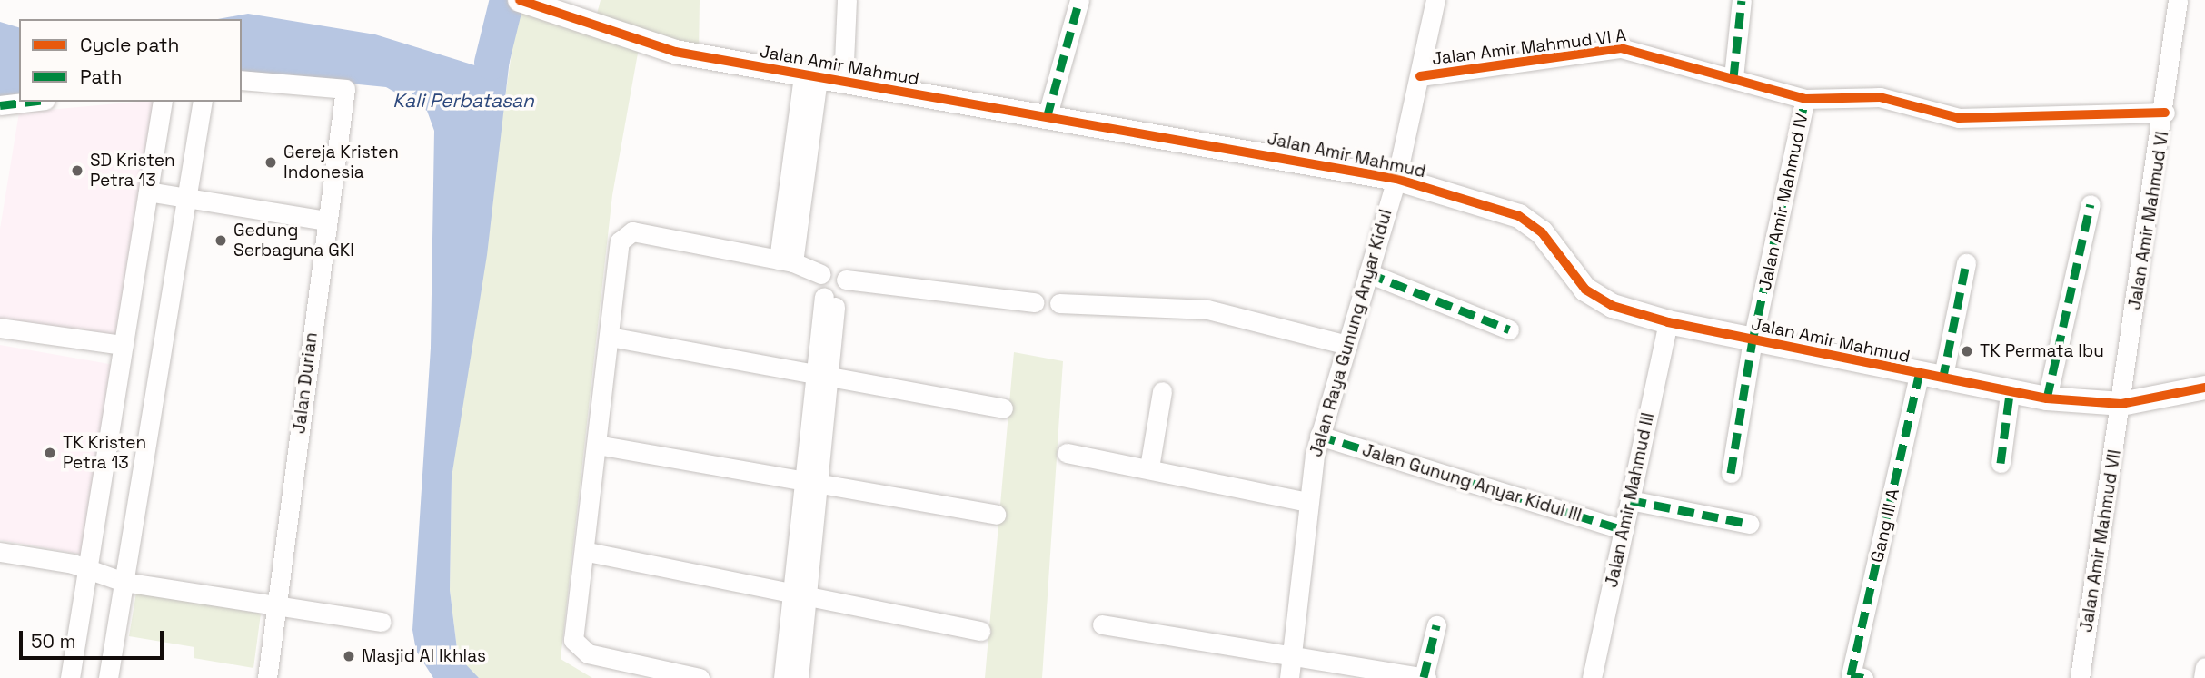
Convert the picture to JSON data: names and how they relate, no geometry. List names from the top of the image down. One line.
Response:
{"streets":{"street":["Jalan Amir Mahmud VI A","Jalan Amir Mahmud","Jalan Amir Mahmud IV","Jalan Amir Mahmud VI","Jalan Raya Gunung Anyar Kidul","Jalan Durian","Jalan Gunung Anyar Kidul III","Jalan Amir Mahmud III","Gang III A","Jalan Amir Mahmud VII"]},"crossings":[["Jalan Amir Mahmud VI A","Jalan Amir Mahmud IV"],["Jalan Amir Mahmud VI A","Jalan Amir Mahmud VI"],["Jalan Amir Mahmud VI A","Jalan Raya Gunung Anyar Kidul"],["Jalan Amir Mahmud","Jalan Amir Mahmud IV"],["Jalan Amir Mahmud","Jalan Amir Mahmud VI"],["Jalan Amir Mahmud","Jalan Raya Gunung Anyar Kidul"],["Jalan Amir Mahmud","Jalan Amir Mahmud III"],["Jalan Amir Mahmud","Gang III A"],["Jalan Amir Mahmud","Jalan Amir Mahmud VII"],["Jalan Amir Mahmud VI","Jalan Amir Mahmud VII"],["Jalan Raya Gunung Anyar Kidul","Jalan Gunung Anyar Kidul III"],["Jalan Gunung Anyar Kidul III","Jalan Amir Mahmud III"]],"water":["Kali Perbatasan"],"places":["Gereja Kristen Indonesia","SD Kristen Petra 13","Gedung Serbaguna GKI","TK Permata Ibu","TK Kristen Petra 13","Masjid Al Ikhlas"],"legend":["Cycle path","Path"],"scale_bar":"50 m"}
